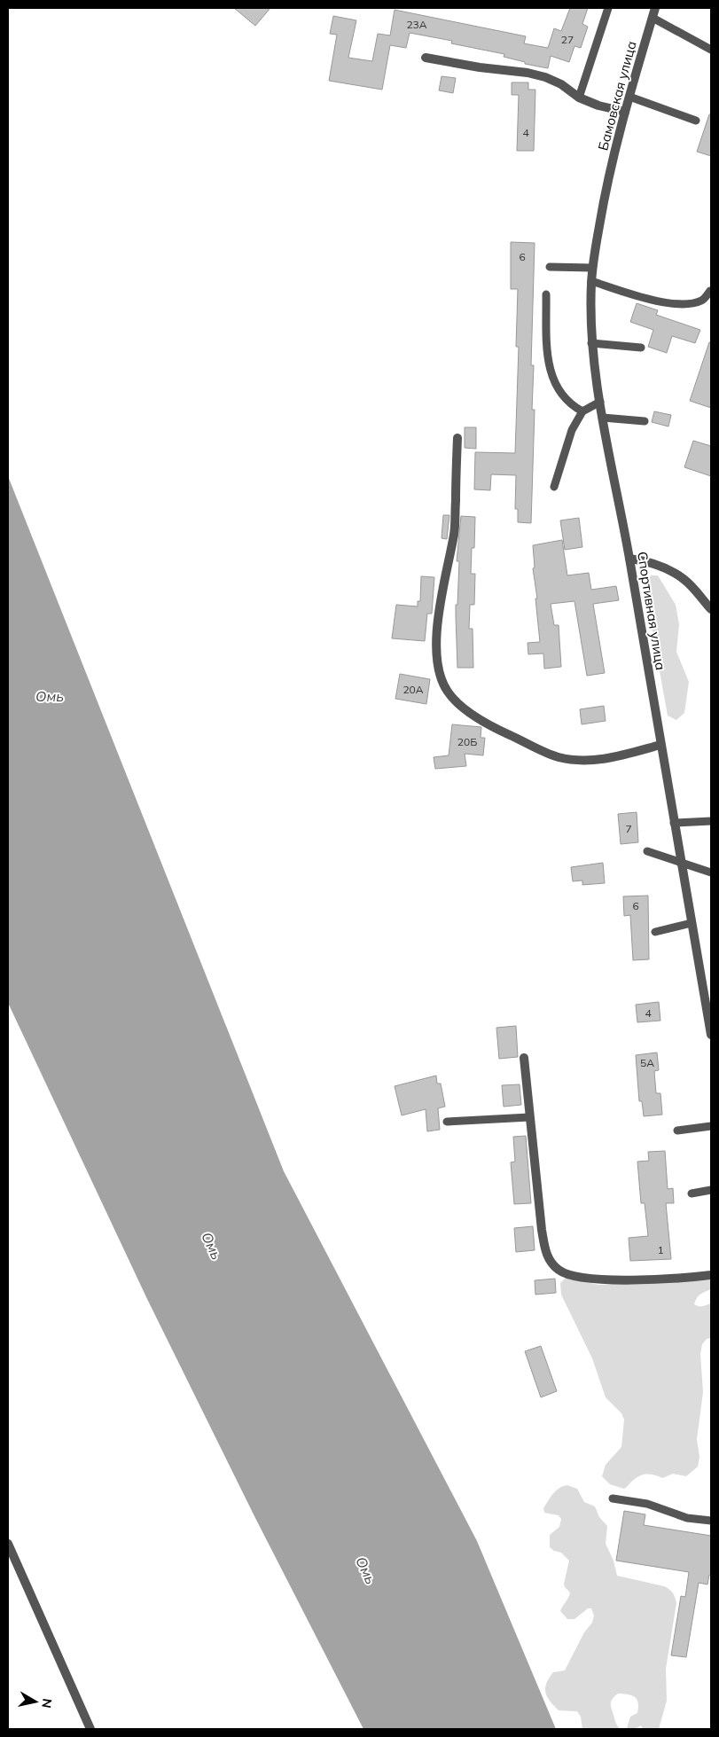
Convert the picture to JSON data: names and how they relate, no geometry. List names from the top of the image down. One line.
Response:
{"streets":{"street":["Бамовская улица","Спортивная улица"]},"crossings":[["Бамовская улица","Спортивная улица"]],"water":["Омь"],"house_numbers":["23А","27","4","6","20А","20Б","7","6","4","5А","1"],"north":"right"}
